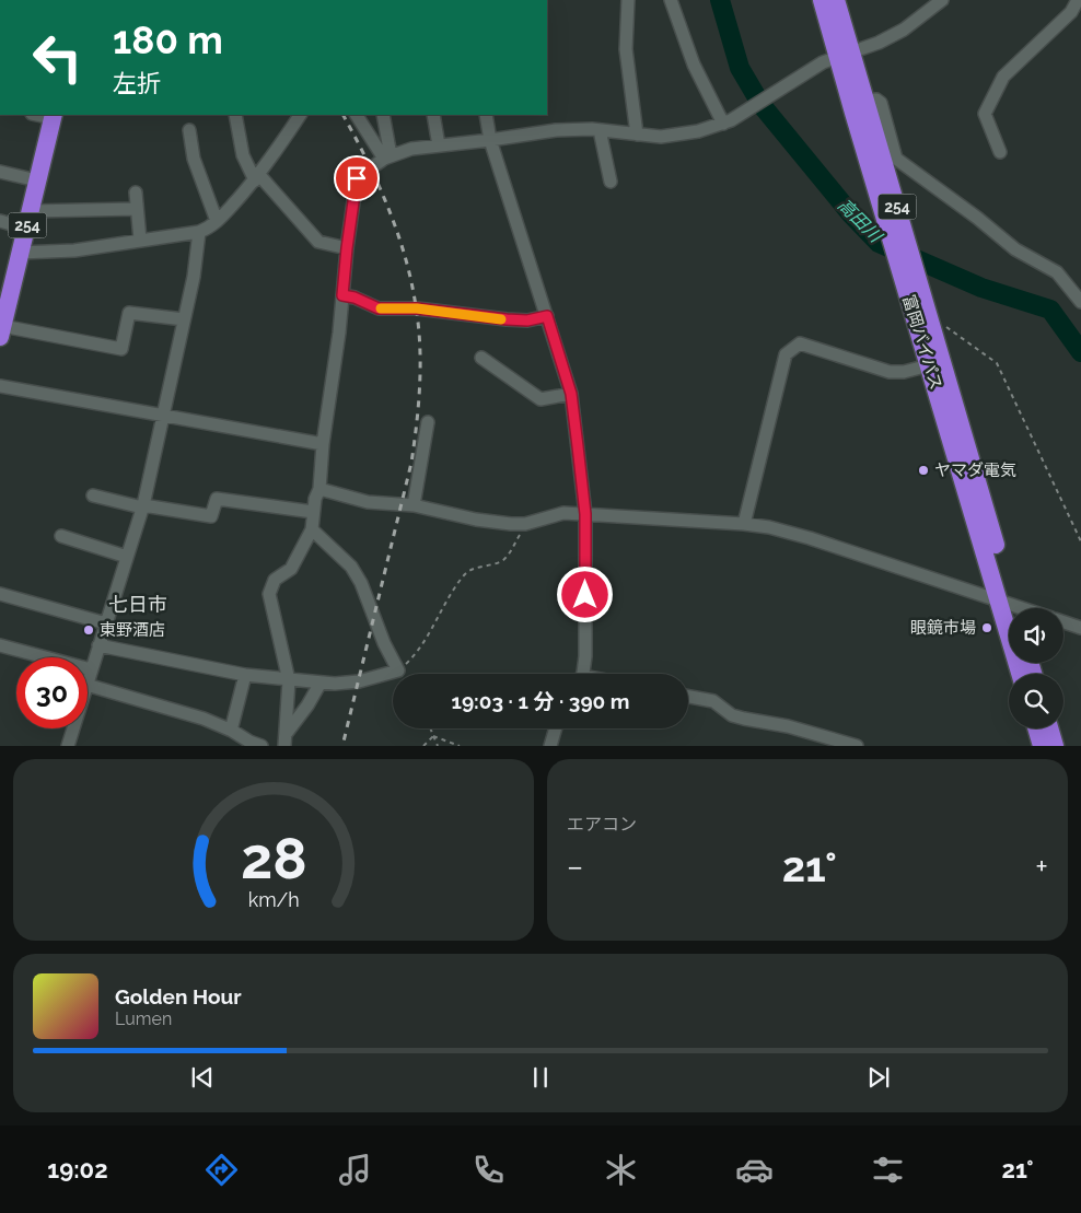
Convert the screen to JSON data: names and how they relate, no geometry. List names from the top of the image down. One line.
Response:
{"streets":{"highway":["254","富岡バイパス"]},"districts":["七日市"],"water":["高田川"],"places":["ヤマダ電気","眼鏡市場","東野酒店"],"page":{"turn":["180 m","左折"],"limit":"30","trip":"19:03 · 1 分 · 390 m","tile":"エアコン","heat":["−","21°","+"],"song":["Golden Hour","Lumen"],"tabs":["19:02","21°"],"gauge":["28","km/h"]}}
